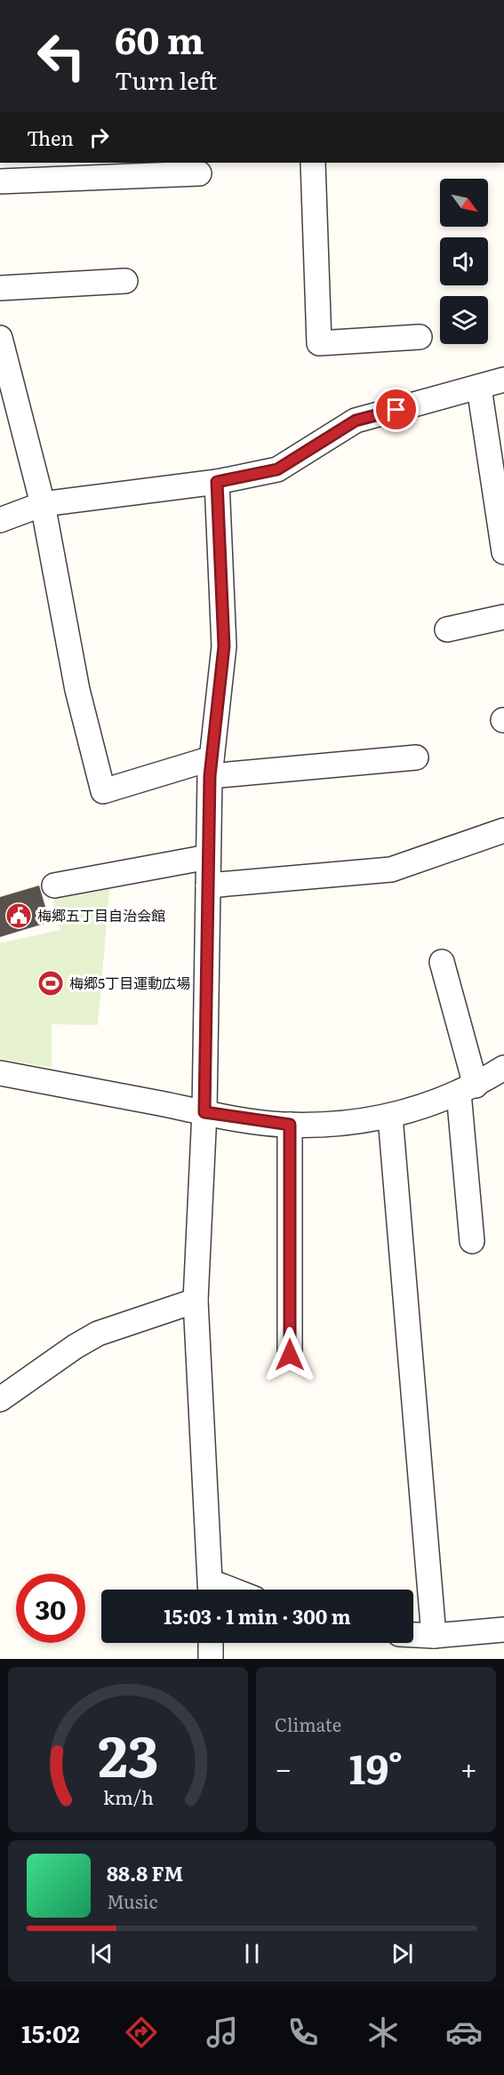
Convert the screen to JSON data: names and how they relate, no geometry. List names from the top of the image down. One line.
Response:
{"places":{"public building":["梅郷五丁目自治会館"],"sports":["梅郷5丁目運動広場"]},"north":"bottom right","page":{"turn":["60 m","Turn left"],"then":"Then","limit":"30","trip":"15:03 · 1 min · 300 m","tile":"Climate","heat":["−","19°","+"],"song":["88.8 FM","Music"],"tabs":"15:02","gauge":["23","km/h"]}}
